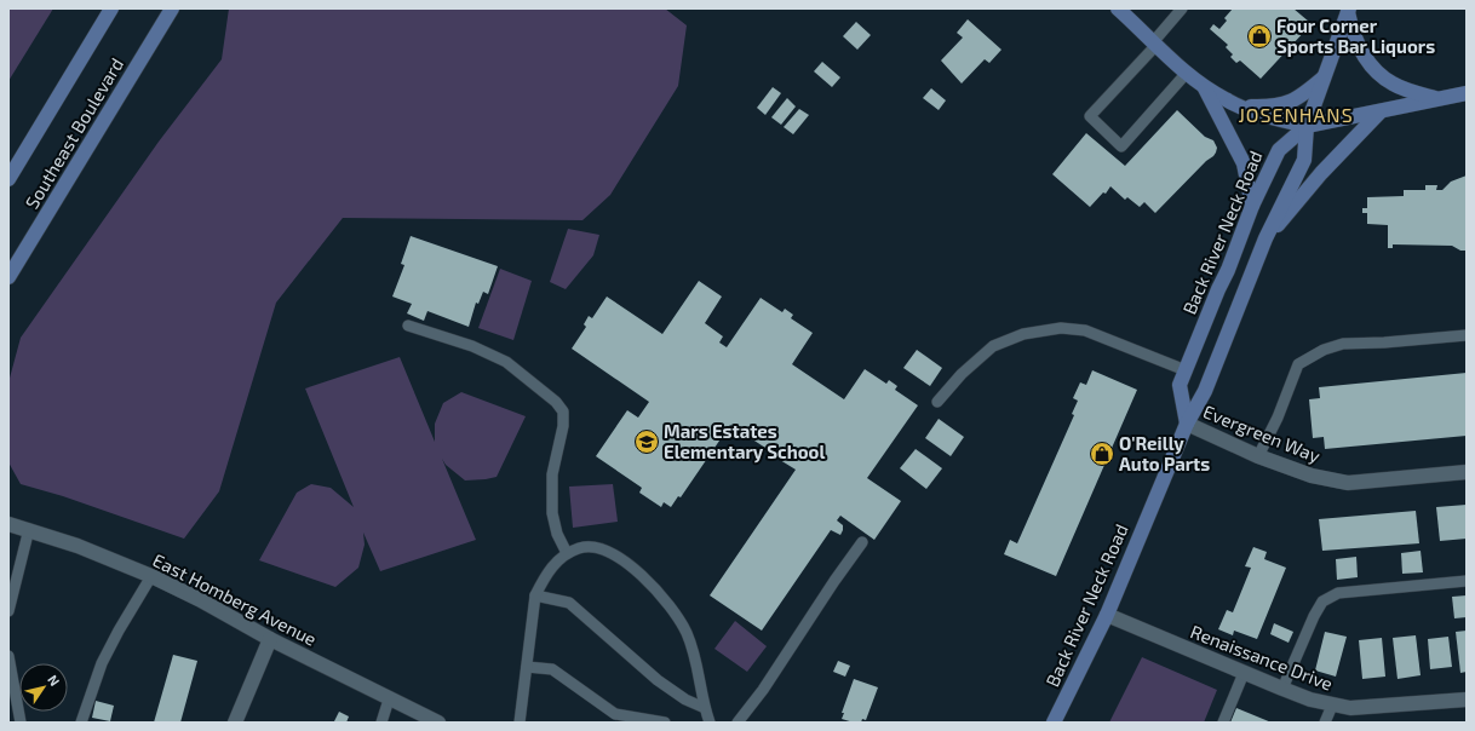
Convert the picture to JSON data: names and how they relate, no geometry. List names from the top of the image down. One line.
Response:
{"streets":{"street":["Southeast Boulevard","Back River Neck Road","Evergreen Way","East Homberg Avenue","Renaissance Drive"]},"crossings":[["Back River Neck Road","Evergreen Way"],["Back River Neck Road","Renaissance Drive"]],"districts":["JOSENHANS"],"places":{"shop":["Four Corner Sports Bar Liquors","O'Reilly Auto Parts"],"school or university":["Mars Estates Elementary School"]},"north":"top right"}
